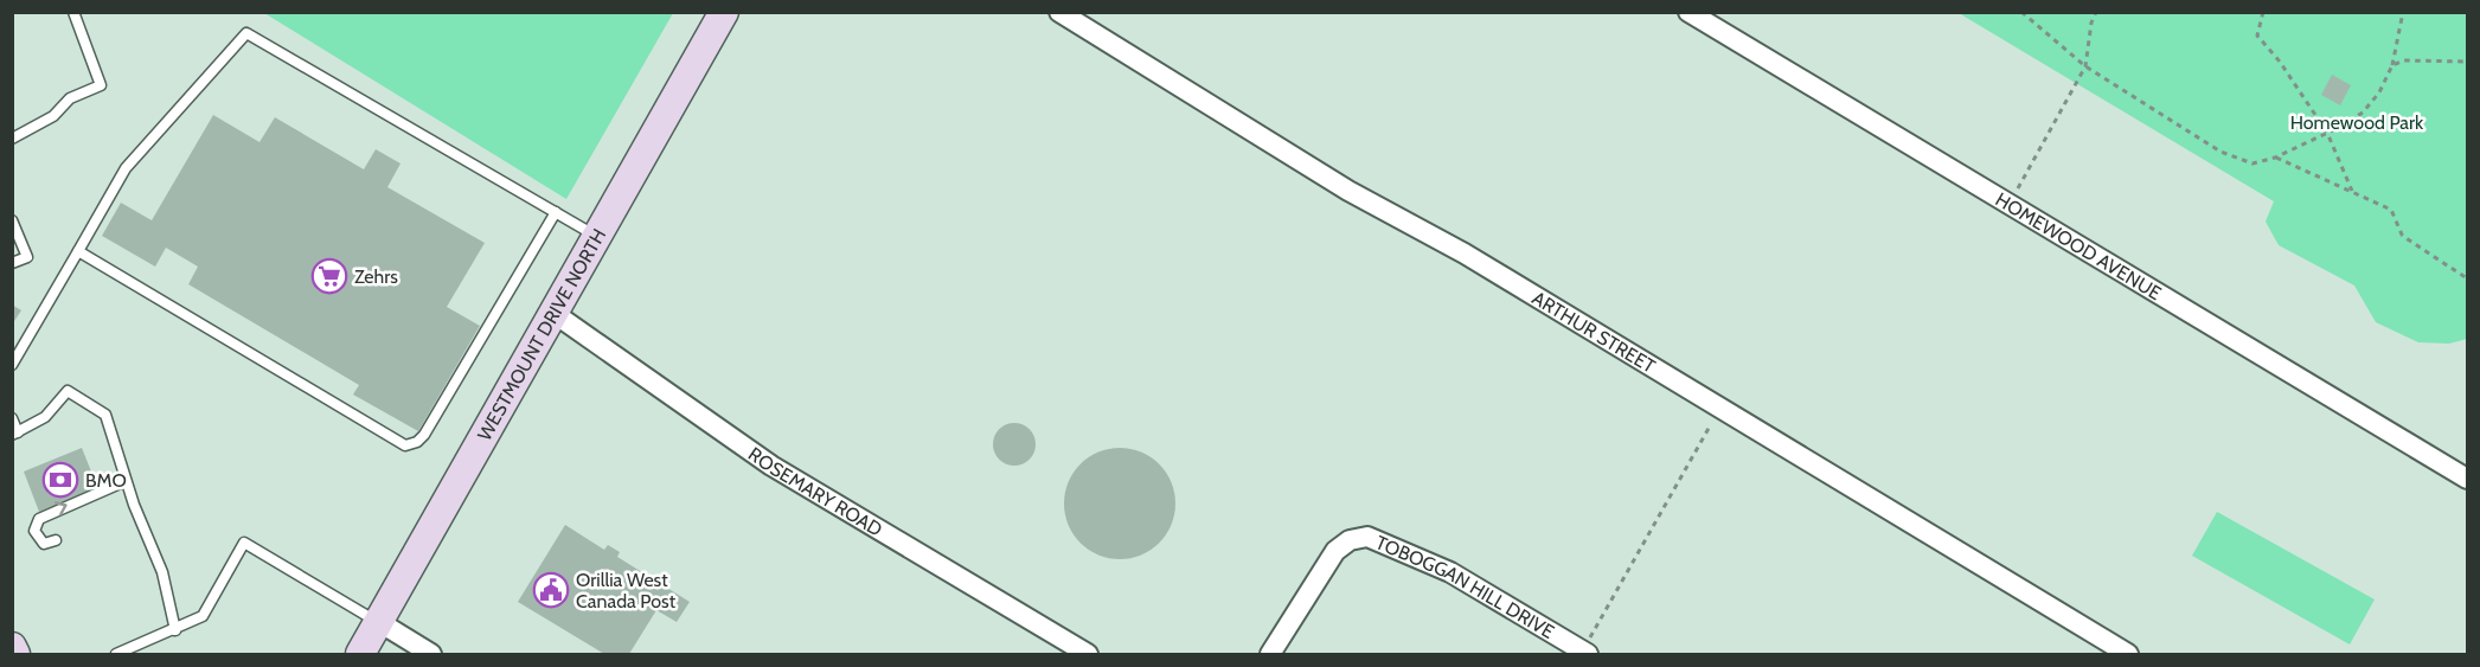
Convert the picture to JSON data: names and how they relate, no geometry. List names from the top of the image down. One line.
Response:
{"streets":{"street":["HOMEWOOD AVENUE","ARTHUR STREET","WESTMOUNT DRIVE NORTH","ROSEMARY ROAD","TOBOGGAN HILL DRIVE"]},"crossings":[["WESTMOUNT DRIVE NORTH","ROSEMARY ROAD"]],"parks":["Homewood Park"],"places":{"supermarket":["Zehrs"],"bank":["BMO"],"public building":["Orillia West Canada Post"]}}
